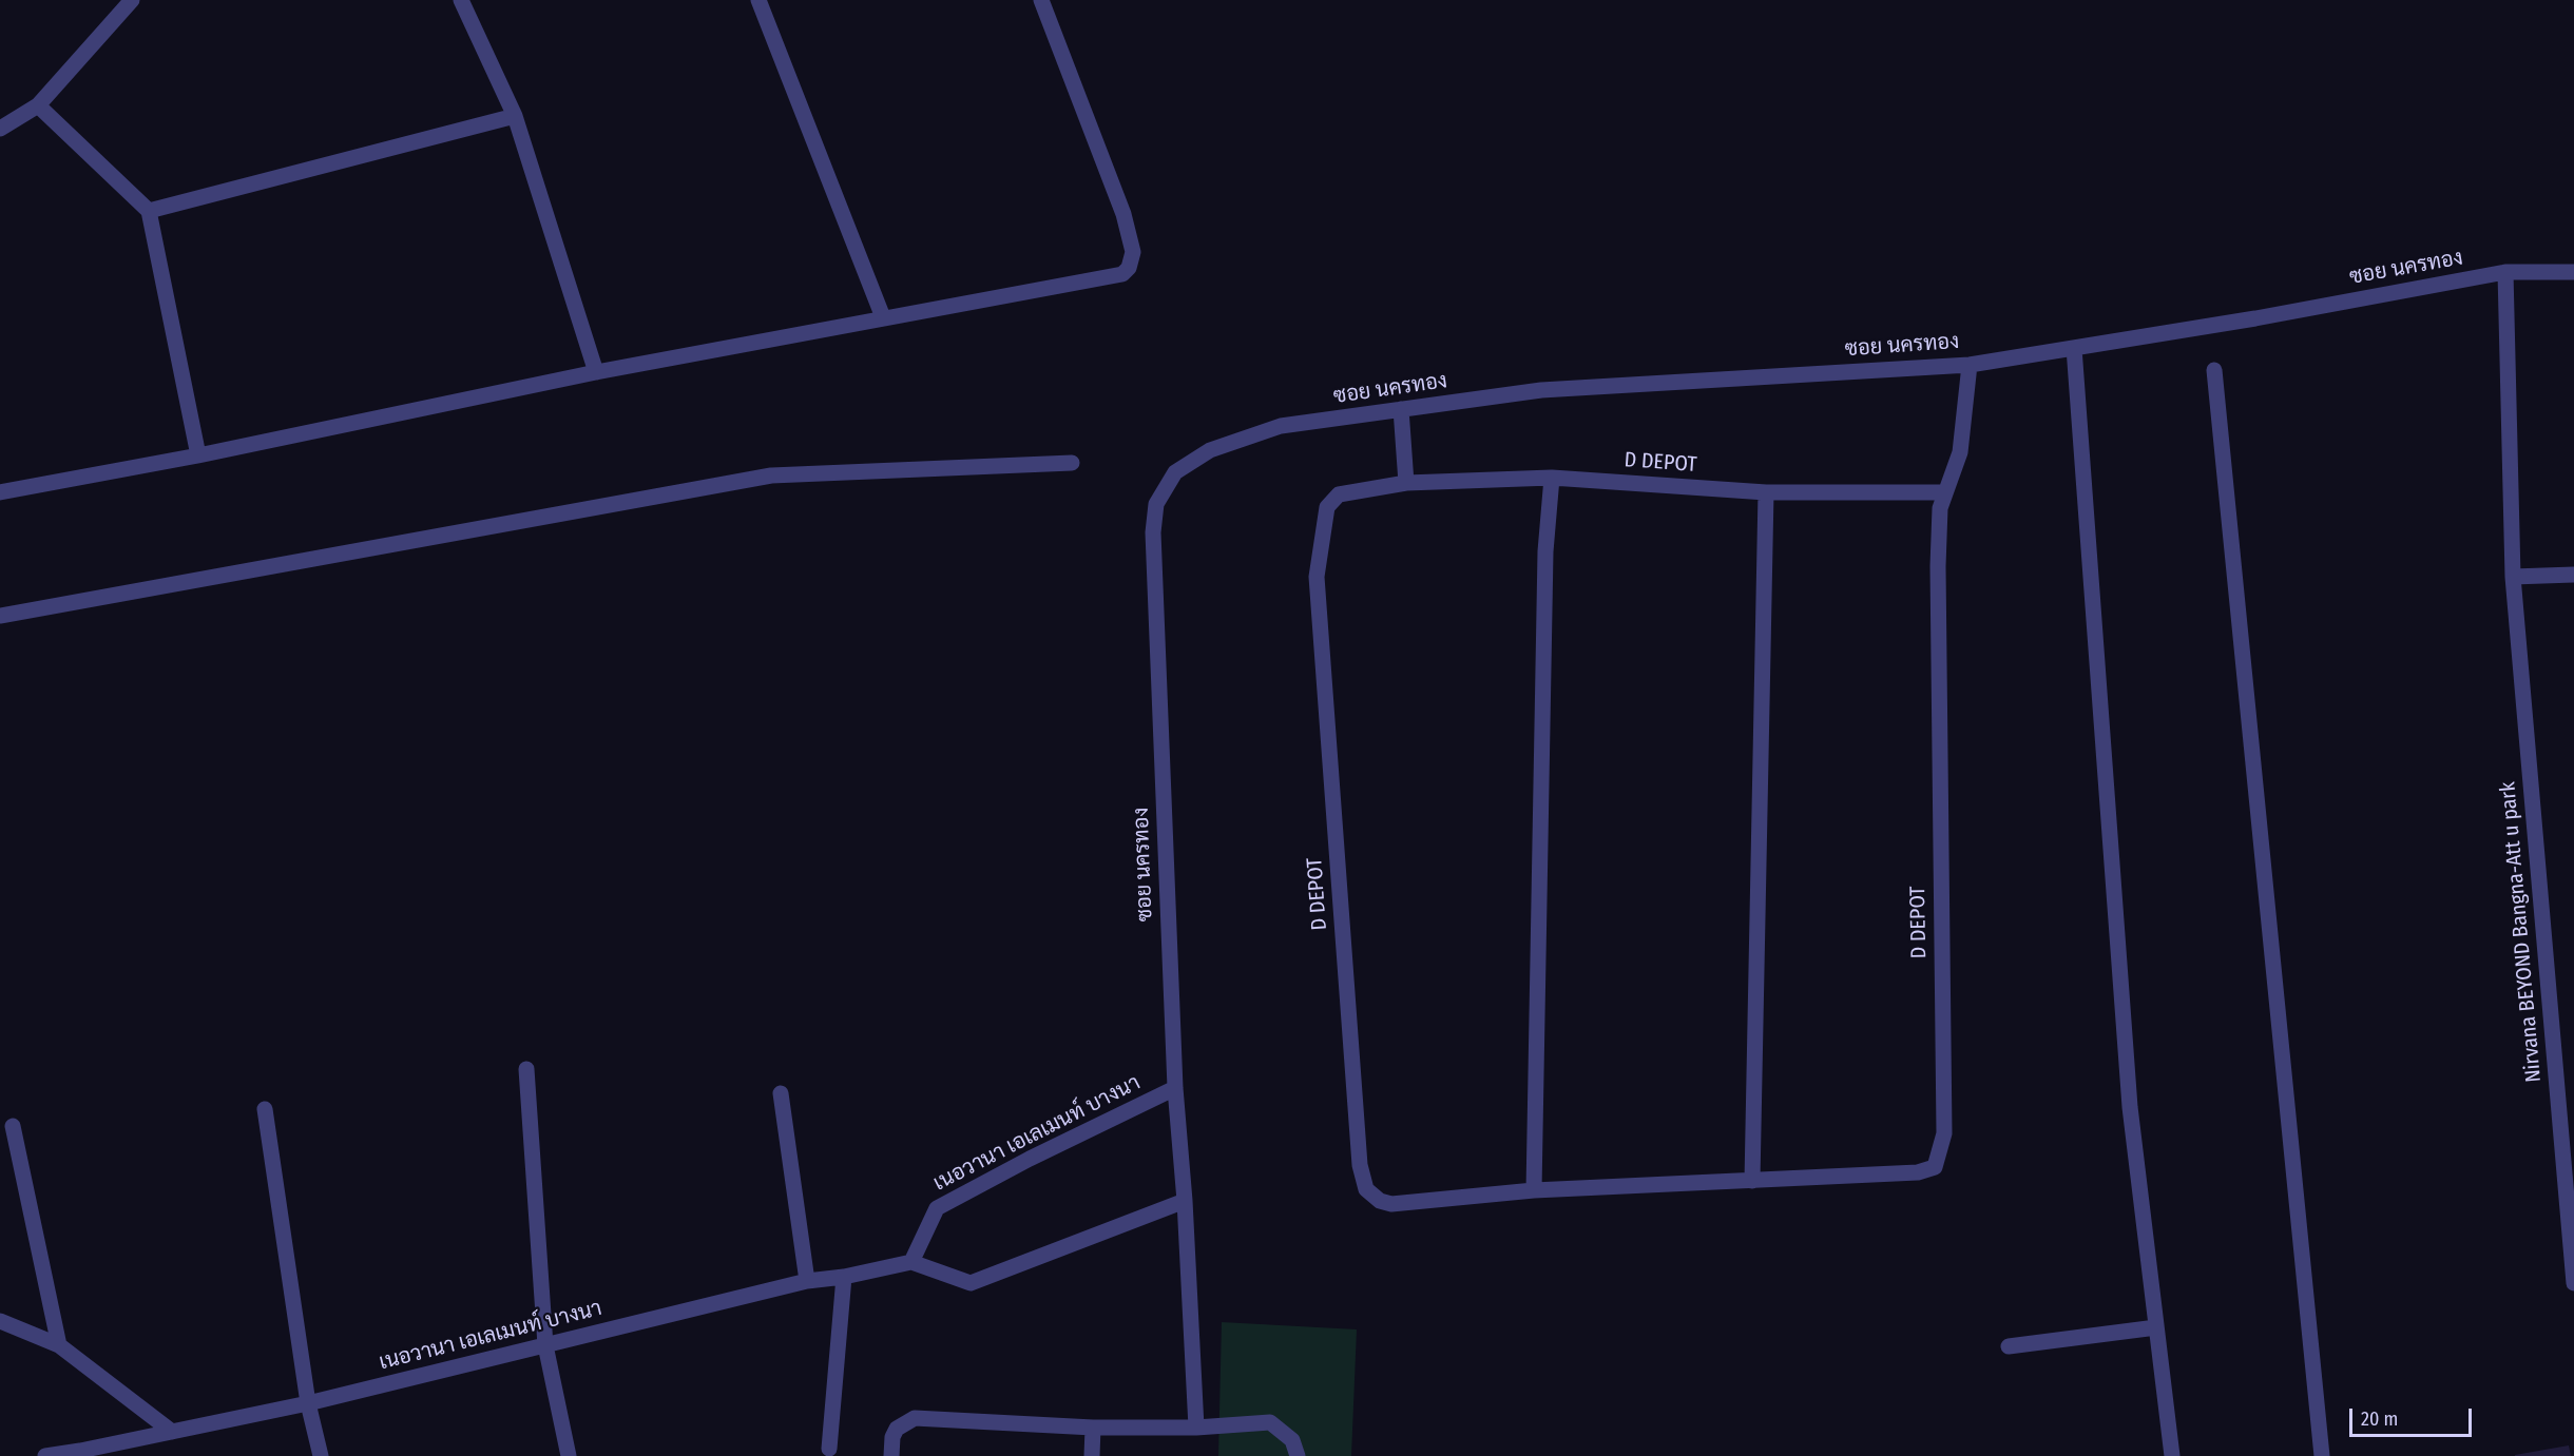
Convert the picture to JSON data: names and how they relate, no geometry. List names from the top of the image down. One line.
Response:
{"streets":{"street":["ซอย นครทอง","D DEPOT","Nirvana BEYOND Bangna-Att u park","เนอวานา เอเลเมนท์ บางนา"]},"crossings":[["ซอย นครทอง","D DEPOT"],["ซอย นครทอง","Nirvana BEYOND Bangna-Att u park"],["ซอย นครทอง","เนอวานา เอเลเมนท์ บางนา"]],"scale_bar":"20 m"}
